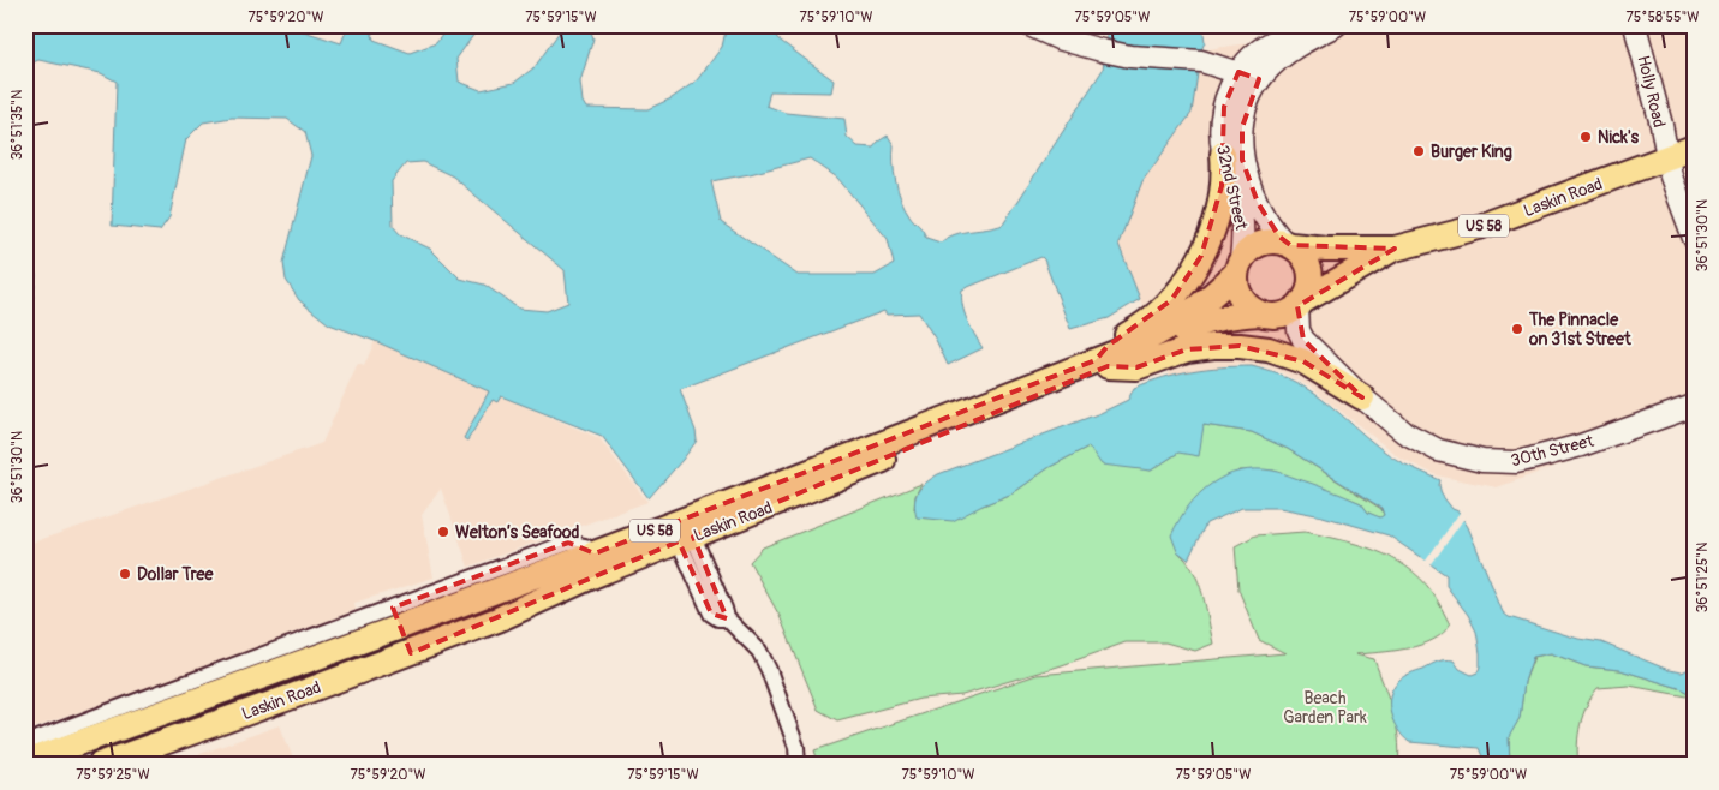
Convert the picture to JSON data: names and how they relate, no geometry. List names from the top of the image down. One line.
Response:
{"streets":{"main road":["Laskin Road","US 58"],"street":["Holly Road","32nd Street","30th Street"]},"crossings":[["Holly Road","Laskin Road"],["32nd Street","Laskin Road"],["32nd Street","US 58"],["32nd Street","30th Street"],["Laskin Road","US 58"],["Laskin Road","30th Street"],["US 58","30th Street"]],"parks":["Beach Garden Park"],"places":["Nick's","Burger King","The Pinnacle on 31st Street","Welton’s Seafood","Dollar Tree"],"coordinates":["75°59'20\"W","75°59'15\"W","75°59'10\"W","75°59'05\"W","75°59'00\"W","75°58'55\"W","36°51'35\"N","36°51'30\"N","36°51'25\"N","75°59'25\"W"]}
